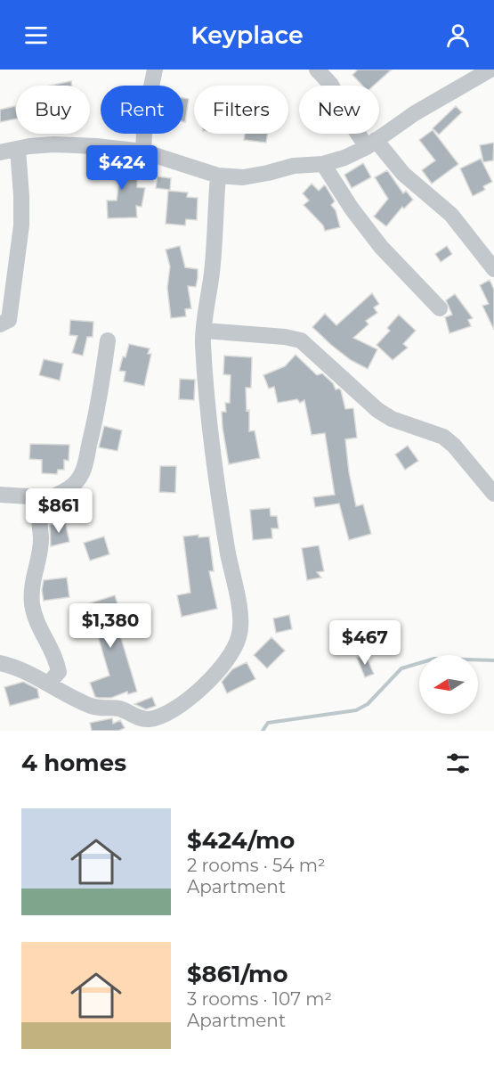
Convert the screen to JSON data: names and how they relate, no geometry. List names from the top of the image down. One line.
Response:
{"north":"left","page":{"header":"Keyplace","chip":["Buy","Rent","Filters","New"],"price":["$424","$861","$1,380","$467"],"heading":"4 homes","list":[{"name":"$424/mo","note":"2 rooms · 54 m² · Apartment"},{"name":"$861/mo","note":"3 rooms · 107 m² · Apartment"}]}}
